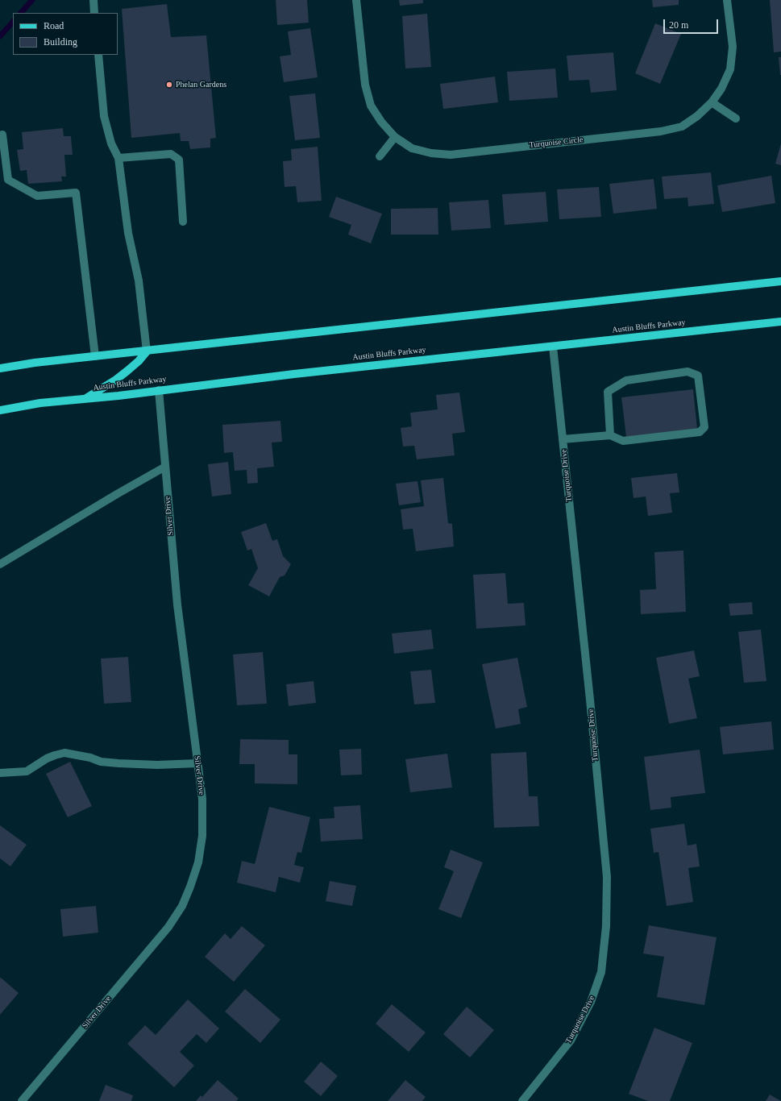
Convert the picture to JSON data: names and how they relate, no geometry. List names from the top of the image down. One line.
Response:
{"streets":{"main road":["Austin Bluffs Parkway"],"street":["Turquoise Circle","Turquoise Drive","Silver Drive"]},"crossings":[["Austin Bluffs Parkway","Turquoise Drive"],["Austin Bluffs Parkway","Silver Drive"]],"places":["Phelan Gardens"],"legend":["Road","Building"],"scale_bar":"20 m"}
